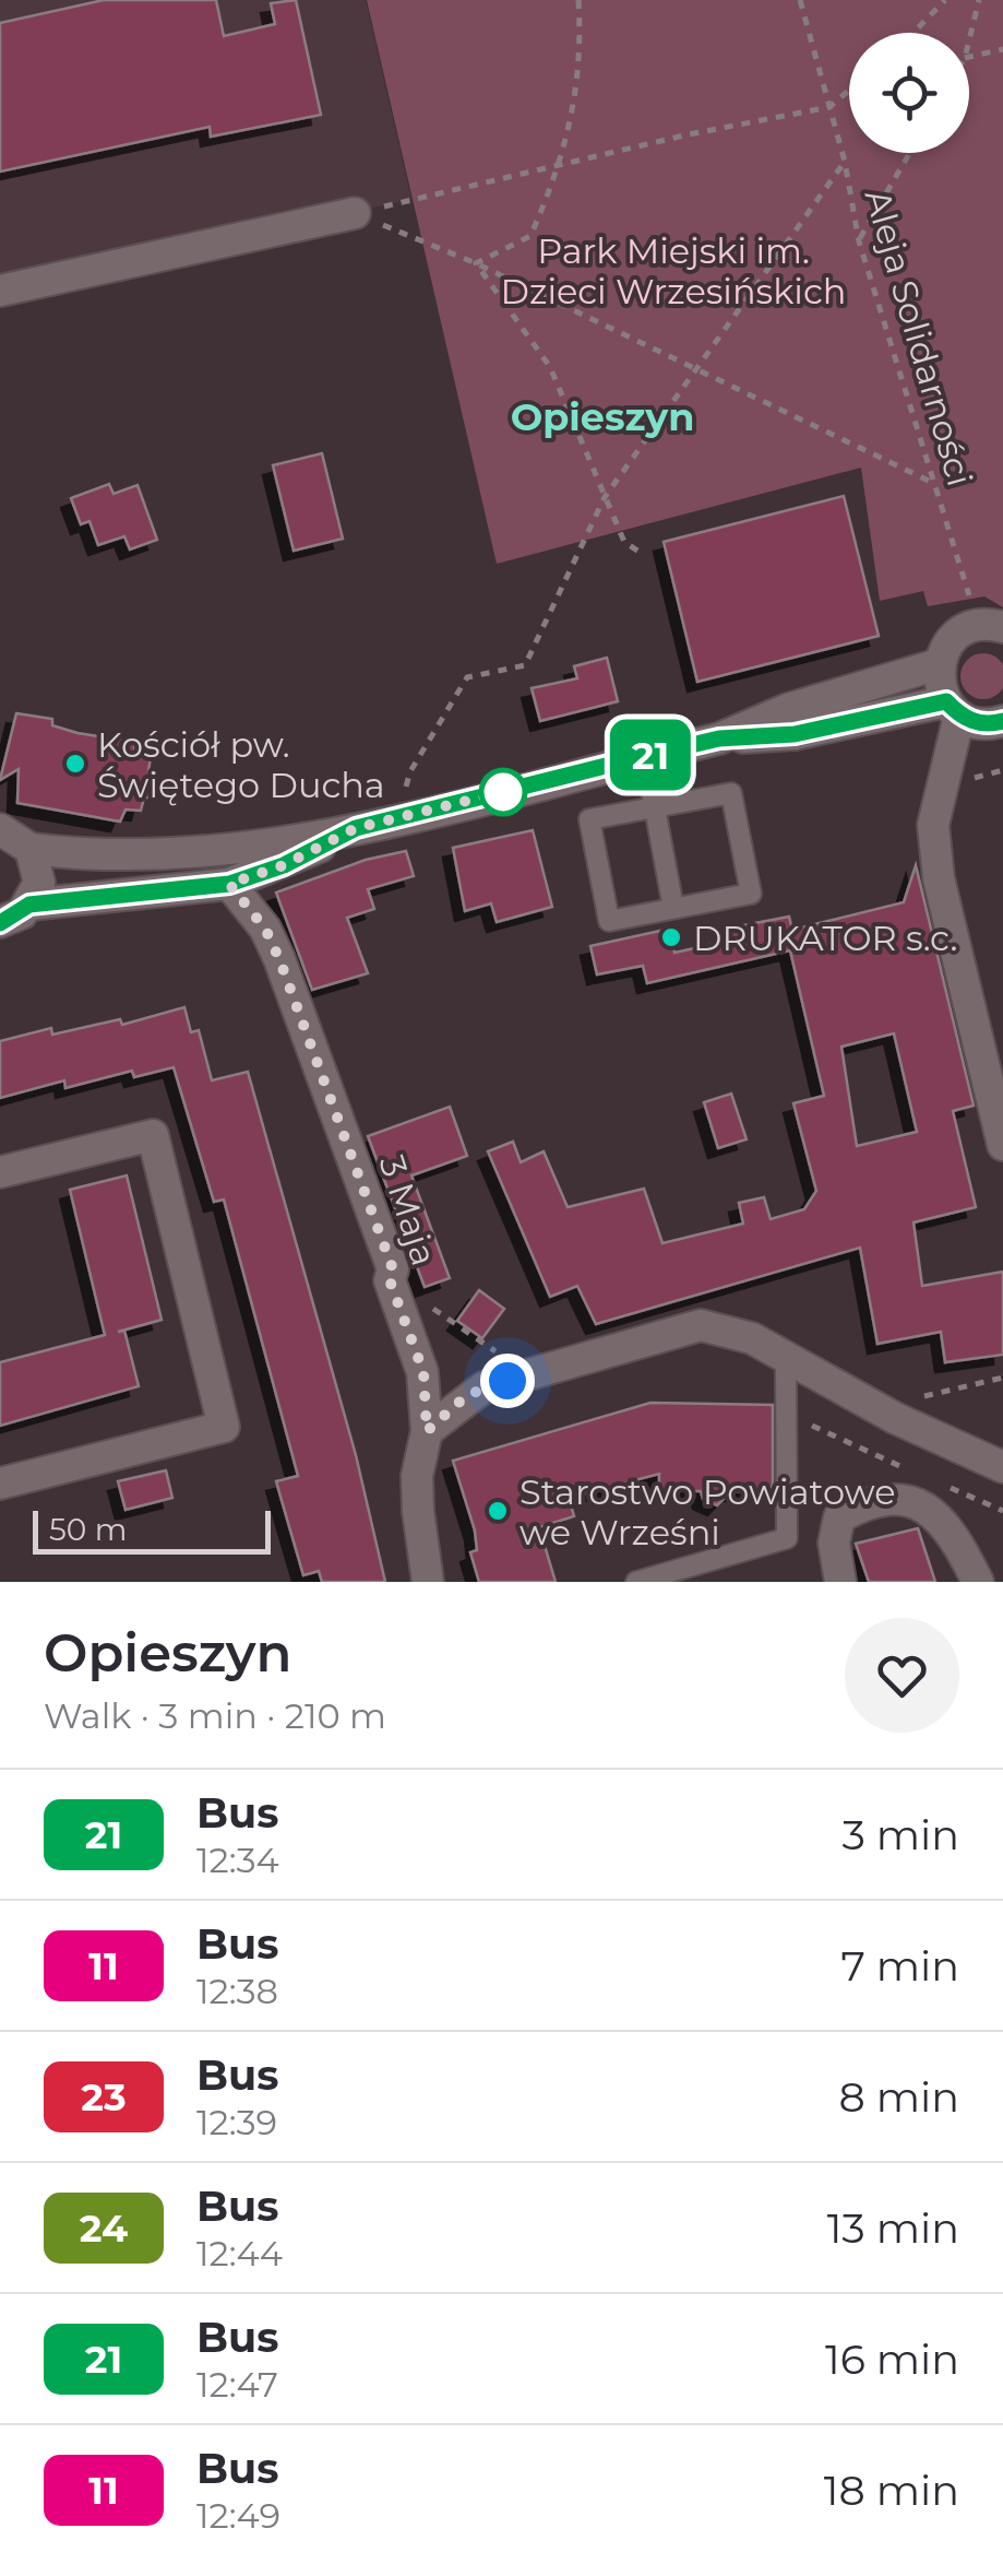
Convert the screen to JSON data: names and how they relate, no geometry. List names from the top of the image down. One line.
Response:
{"streets":{"street":["3 Maja"],"path":["Aleja Solidarności"]},"districts":["Opieszyn"],"parks":["Park Miejski im. Dzieci Wrzesińskich"],"places":["Kościół pw. Świętego Ducha","DRUKATOR s.c.","Starostwo Powiatowe we Wrześni"],"lines":["bus line 21"],"scale_bar":"50 m","page":{"on_map":"21","scale":"50 m","heading":["Opieszyn","Walk · 3 min · 210 m"],"list":[{"mark":"21","name":"Bus","note":"12:34","value":"3 min"},{"mark":"11","name":"Bus","note":"12:38","value":"7 min"},{"mark":"23","name":"Bus","note":"12:39","value":"8 min"},{"mark":"24","name":"Bus","note":"12:44","value":"13 min"},{"mark":"21","name":"Bus","note":"12:47","value":"16 min"},{"mark":"11","name":"Bus","note":"12:49","value":"18 min"}]}}
